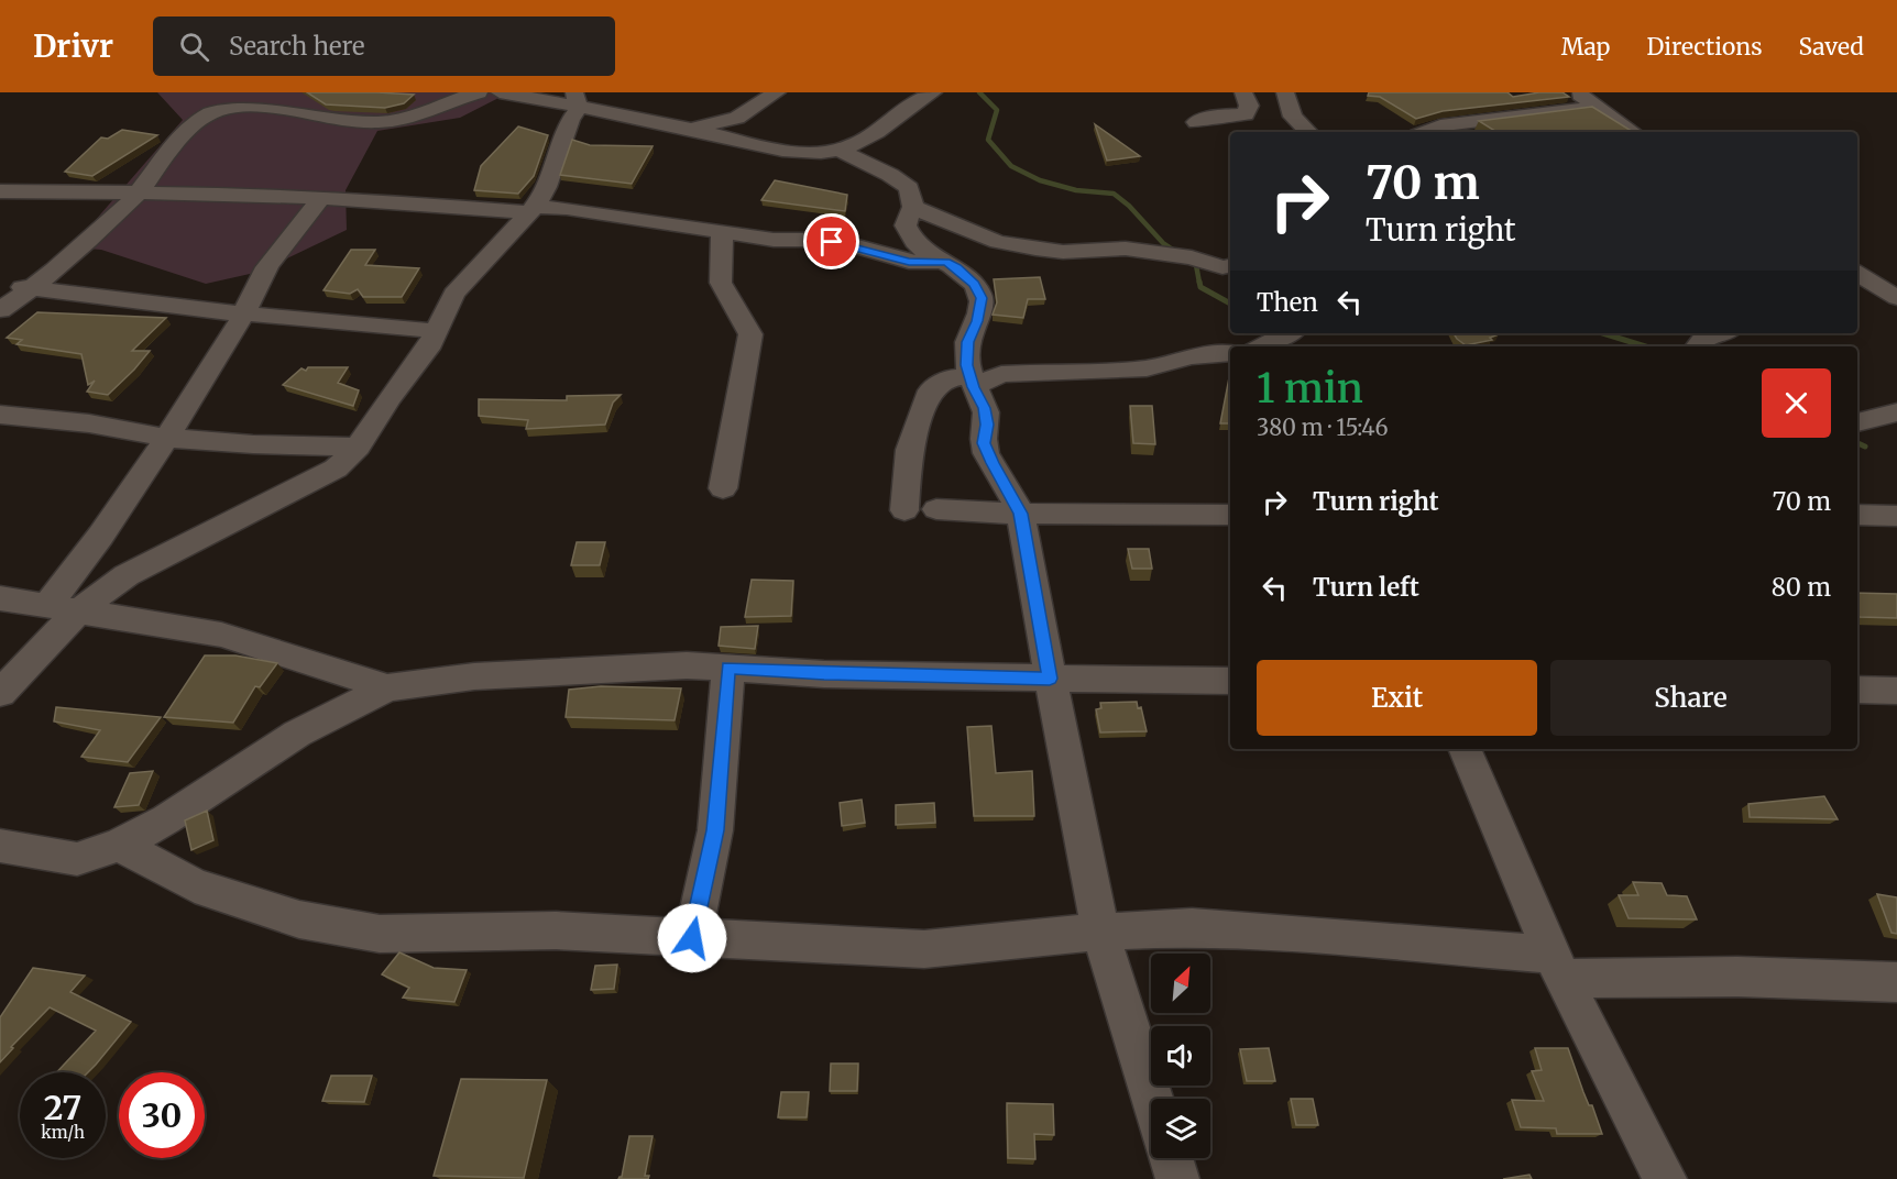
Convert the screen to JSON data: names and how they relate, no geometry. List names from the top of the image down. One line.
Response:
{"north":"top right","page":{"header":"Drivr","search":"Search here","nav":["Map","Directions","Saved"],"turn":["70 m","Turn right"],"then":"Then","heading":["1 min","380 m · 15:46"],"list":[{"name":"Turn right","value":"70 m"},{"name":"Turn left","value":"80 m"}],"buttons":["Exit","Share"],"speed":"27 km/h","limit":"30"}}
